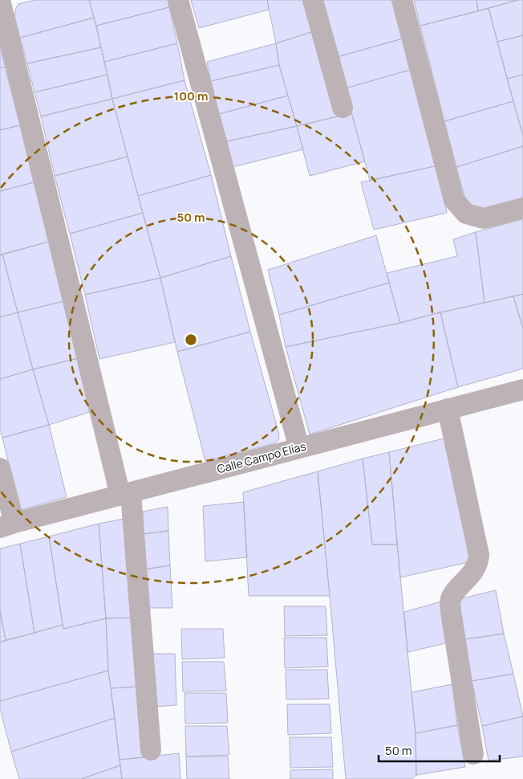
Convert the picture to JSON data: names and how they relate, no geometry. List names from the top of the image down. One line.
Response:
{"streets":{"street":["Calle Campo Elías"]},"scale_bar":"50 m","rings":["100 m","50 m"]}
